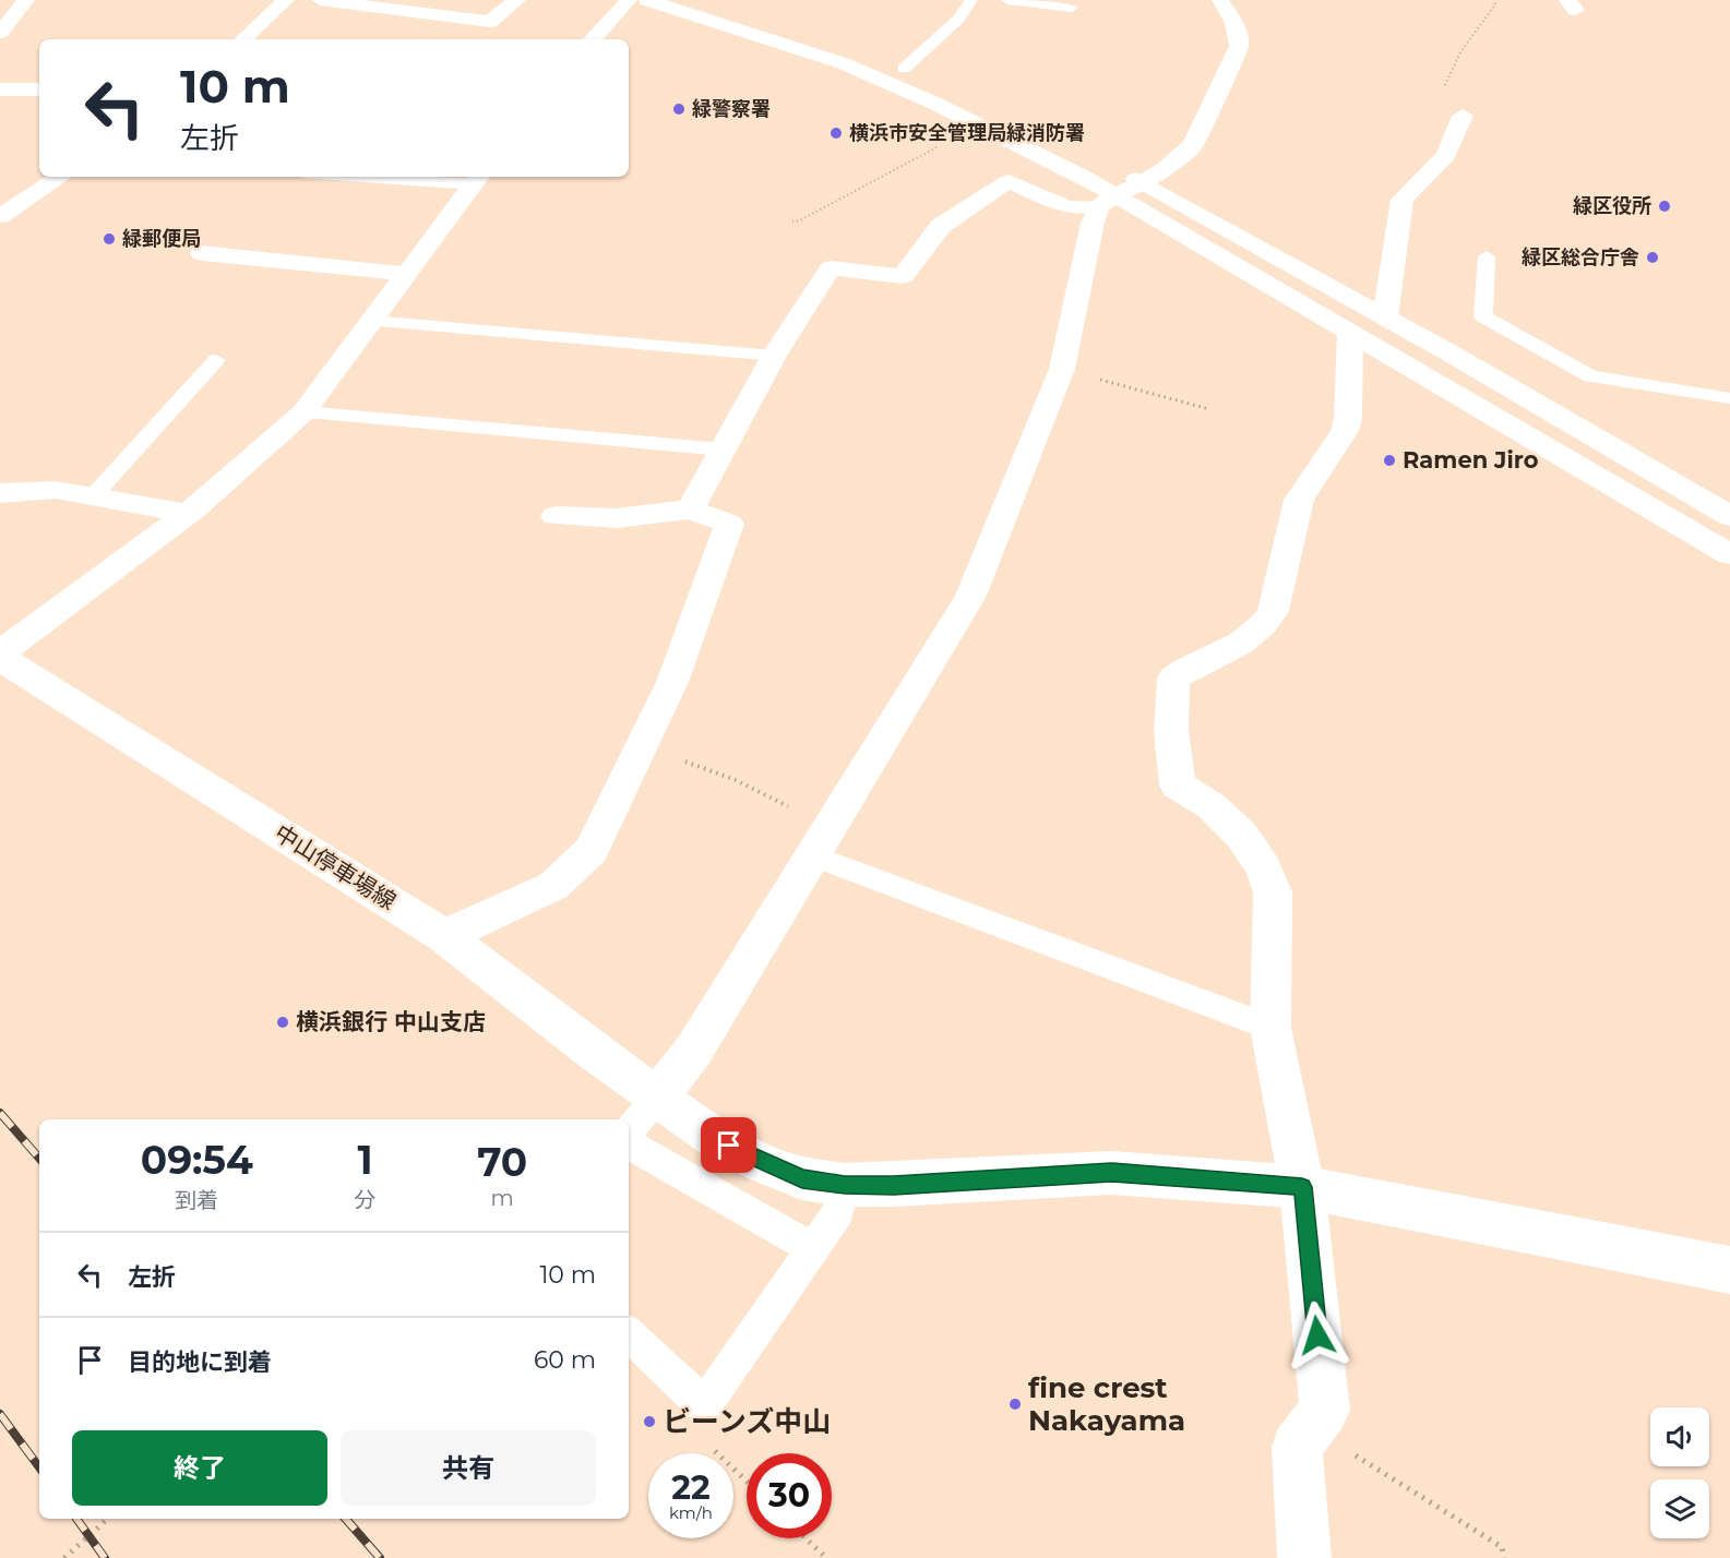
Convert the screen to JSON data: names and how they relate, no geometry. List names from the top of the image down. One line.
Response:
{"streets":{"street":["中山停車場線"]},"places":["緑警察署","横浜市安全管理局緑消防署","緑区役所","緑郵便局","緑区総合庁舎","Ramen Jiro","横浜銀行 中山支店","fine crest Nakayama","ビーンズ中山"],"page":{"turn":["10 m","左折"],"eta":["09:54","到着","1","分","70","m"],"list":[{"name":"左折","value":"10 m"},{"name":"目的地に到着","value":"60 m"}],"buttons":["終了","共有"],"speed":"22 km/h","limit":"30"}}
